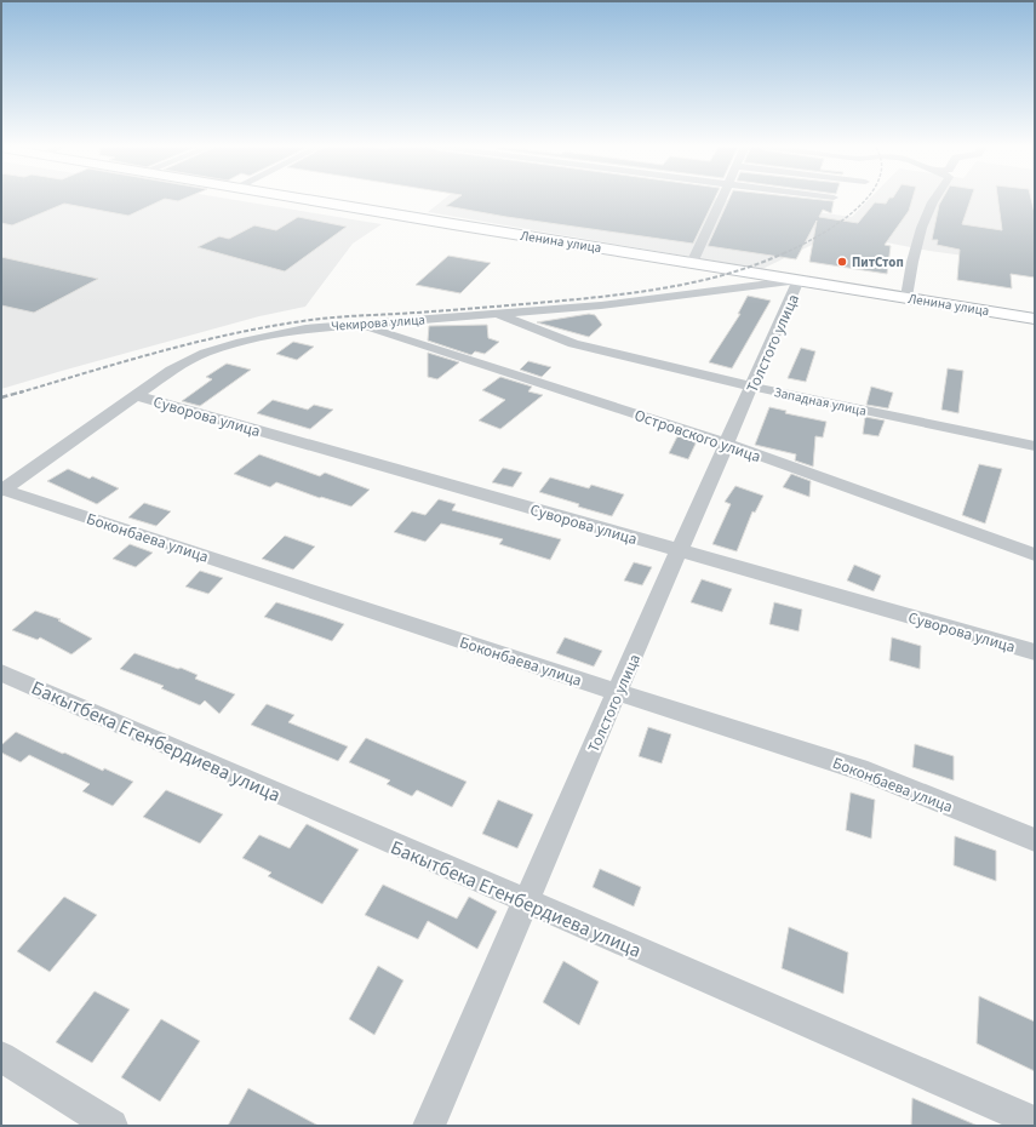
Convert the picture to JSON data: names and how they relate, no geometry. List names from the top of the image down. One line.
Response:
{"streets":{"main road":["Ленина улица"],"street":["Чекирова улица","Толстого улица","Западная улица","Суворова улица","Островского улица","Боконбаева улица","Бакытбека Егенбердиева улица"]},"crossings":[["Ленина улица","Чекирова улица"],["Ленина улица","Толстого улица"],["Чекирова улица","Толстого улица"],["Чекирова улица","Западная улица"],["Чекирова улица","Суворова улица"],["Чекирова улица","Островского улица"],["Чекирова улица","Боконбаева улица"],["Толстого улица","Западная улица"],["Толстого улица","Суворова улица"],["Толстого улица","Островского улица"],["Толстого улица","Боконбаева улица"],["Толстого улица","Бакытбека Егенбердиева улица"]],"places":["ПитСтоп"]}
